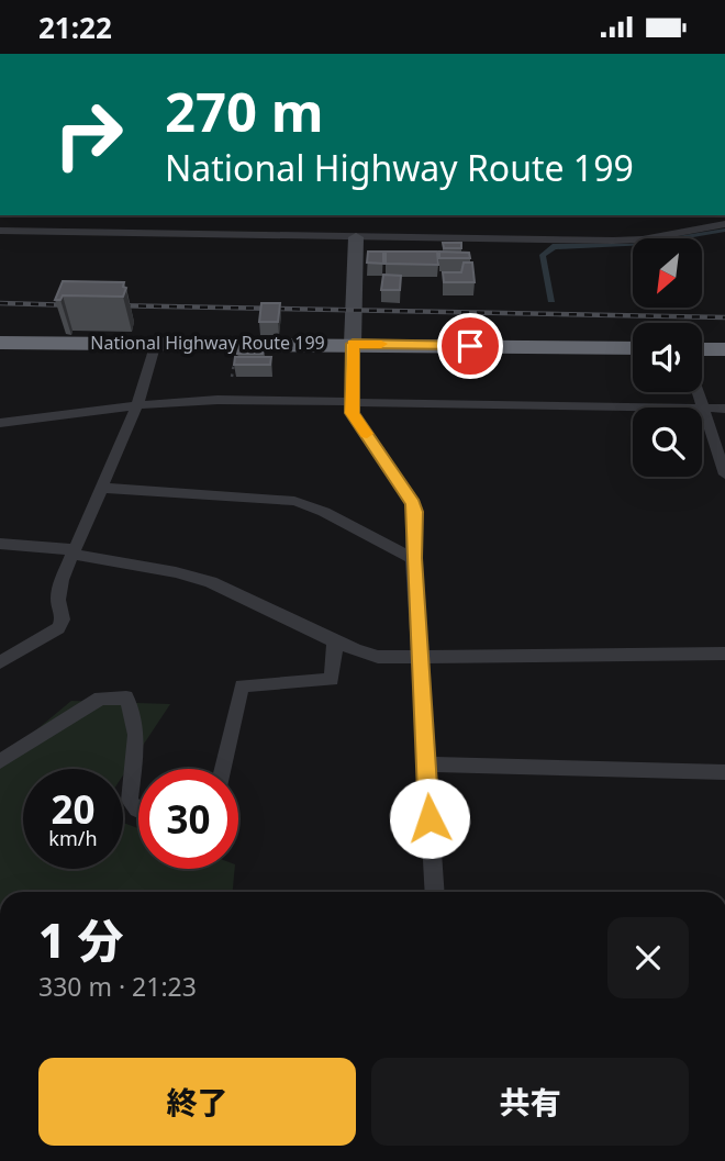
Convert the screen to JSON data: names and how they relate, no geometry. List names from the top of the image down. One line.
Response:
{"streets":{"highway":["National Highway Route 199"]},"north":"bottom left","page":{"status":"21:22","turn":["270 m","National Highway Route 199"],"speed":"20 km/h","limit":"30","heading":["1 分","330 m · 21:23"],"buttons":["終了","共有"]}}
